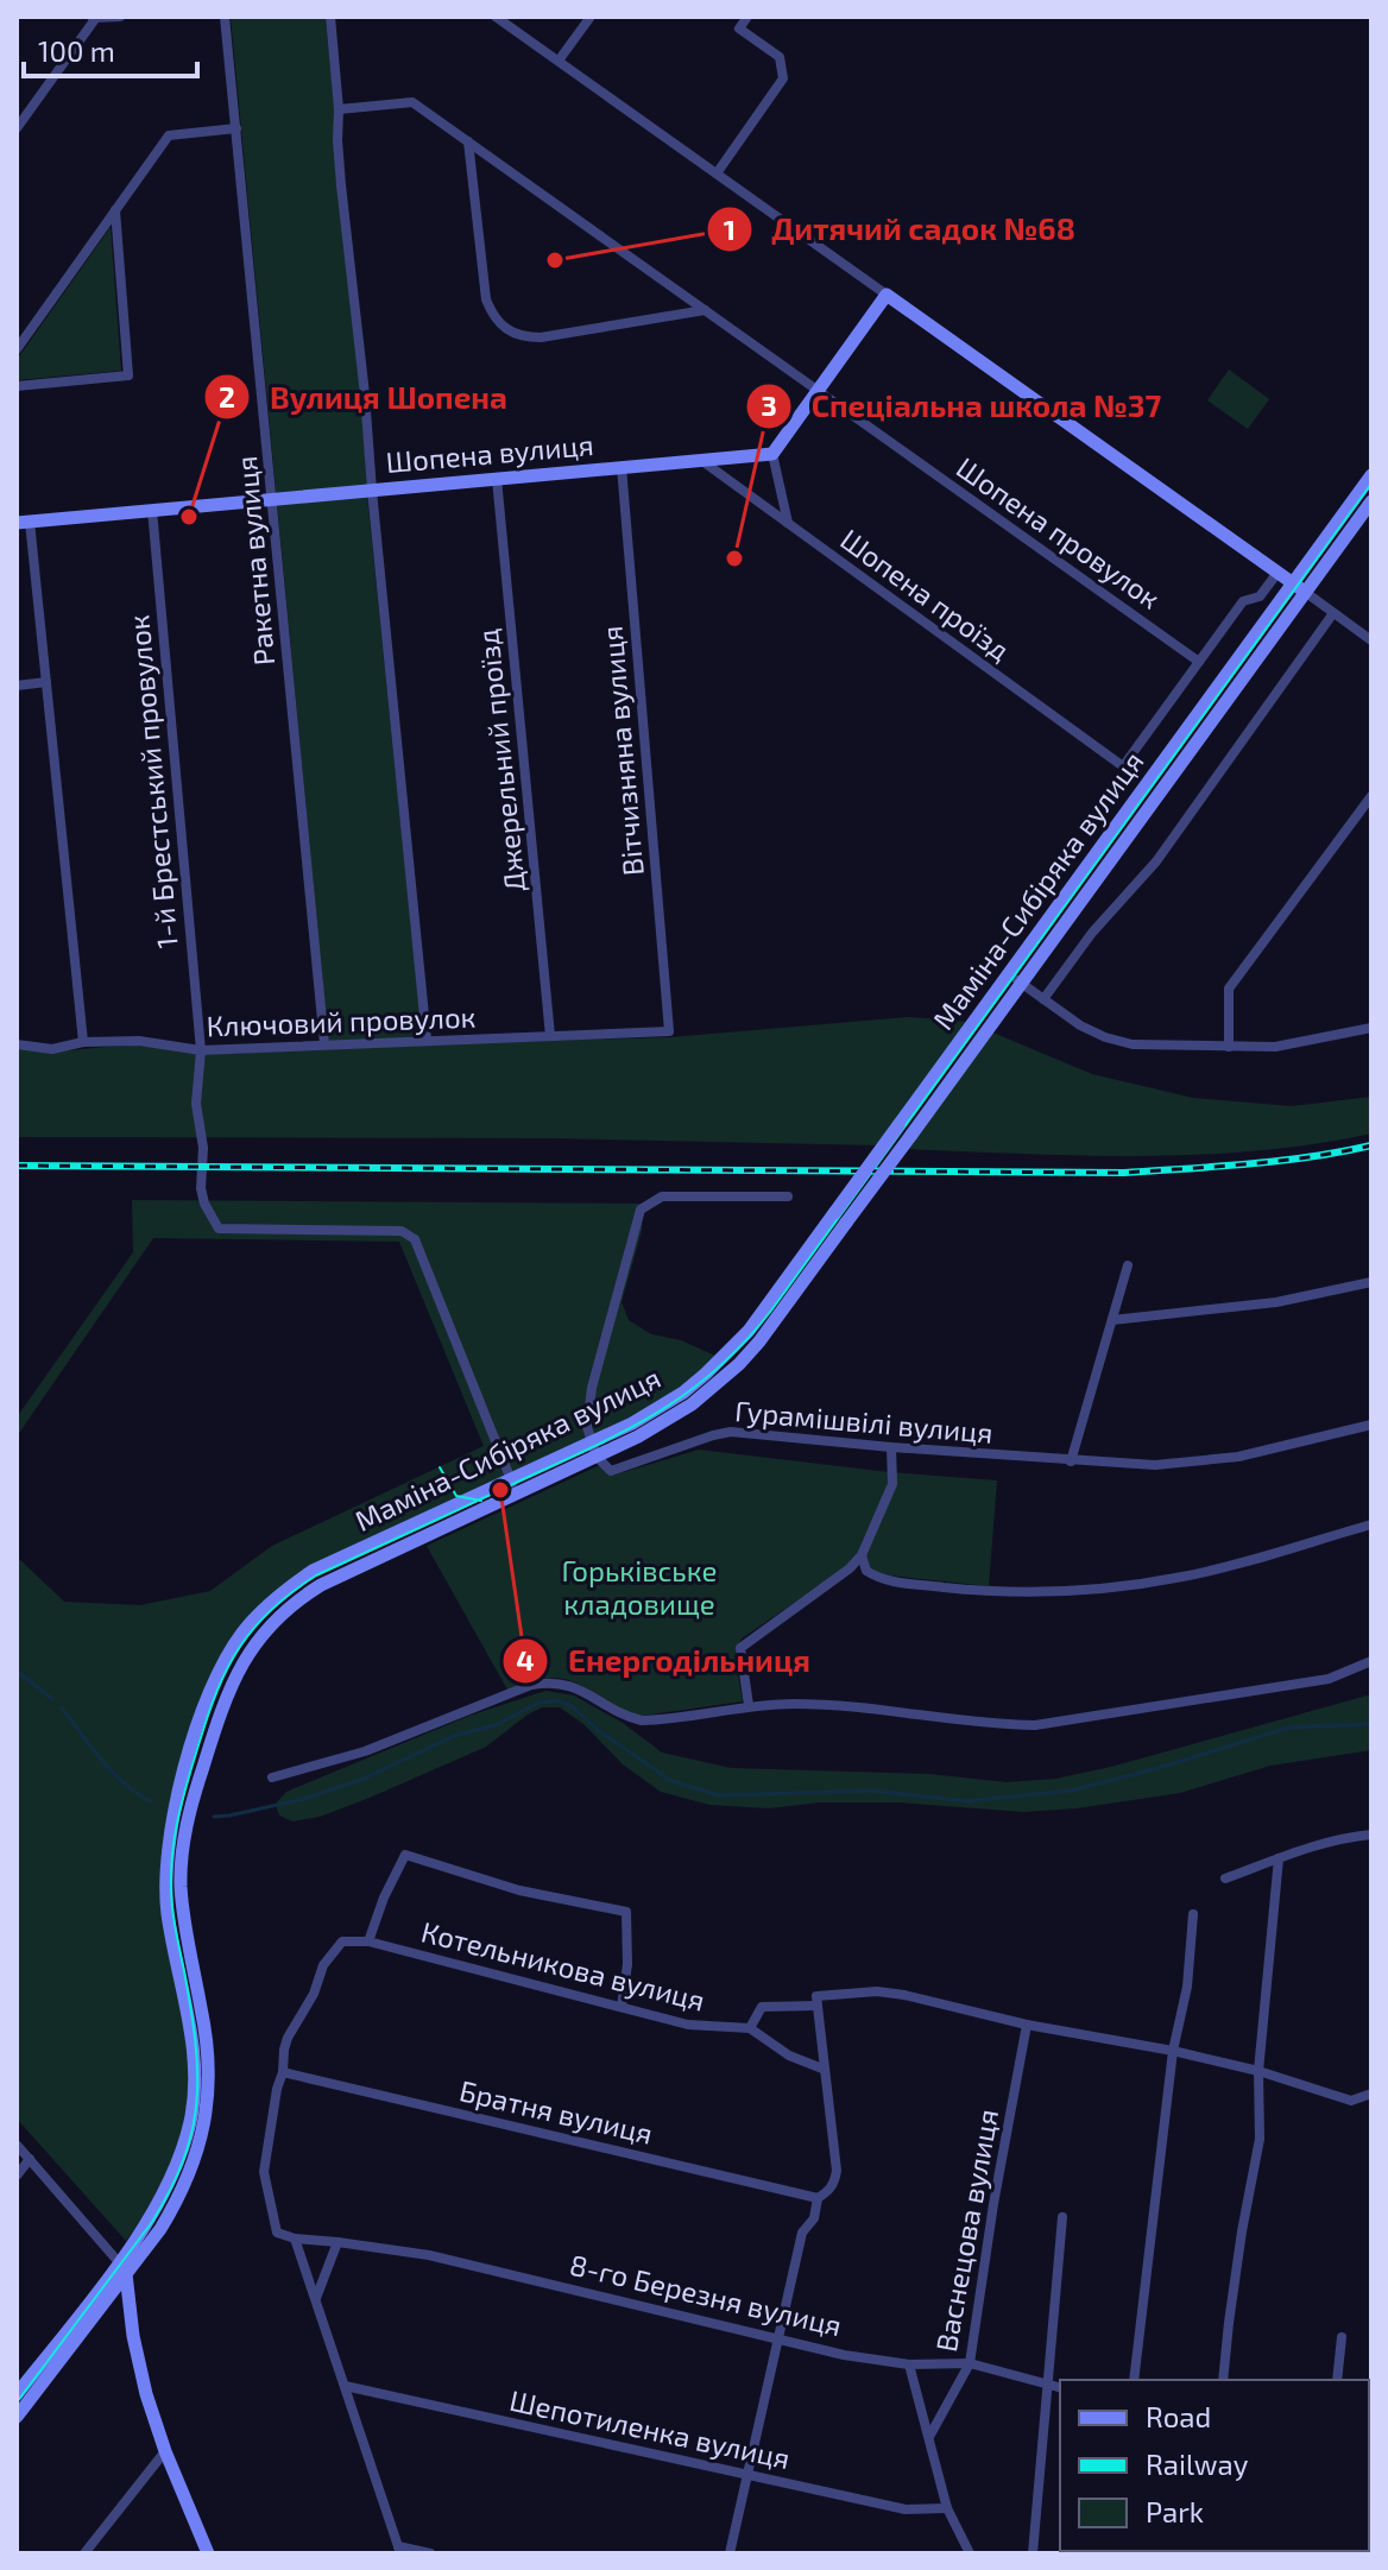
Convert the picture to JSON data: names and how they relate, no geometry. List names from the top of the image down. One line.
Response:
{"streets":{"main road":["Шопена вулиця","Маміна-Сибіряка вулиця"],"street":["Шопена провулок","Ракетна вулиця","Шопена проїзд","Вітчизняна вулиця","Джерельний проїзд","1-й Брестський провулок","Ключовий провулок","Гурамішвілі вулиця","Котельникова вулиця","Братня вулиця","Васнецова вулиця","8-го Березня вулиця","Шепотиленка вулиця"]},"crossings":[["Шопена вулиця","Ракетна вулиця"],["Шопена вулиця","Шопена проїзд"],["Шопена вулиця","Вітчизняна вулиця"],["Шопена вулиця","Джерельний проїзд"],["Шопена вулиця","1-й Брестський провулок"],["Шопена провулок","Шопена проїзд"],["Ракетна вулиця","Ключовий провулок"],["Вітчизняна вулиця","Ключовий провулок"],["Джерельний проїзд","Ключовий провулок"],["1-й Брестський провулок","Маміна-Сибіряка вулиця"],["1-й Брестський провулок","Ключовий провулок"],["Маміна-Сибіряка вулиця","Гурамішвілі вулиця"],["Васнецова вулиця","8-го Березня вулиця"],["Васнецова вулиця","Шепотиленка вулиця"]],"parks":["Горьківське кладовище"],"places":["Дитячий садок №68","Вулиця Шопена","Спеціальна школа №37","Енергодільниця"],"legend":["Road","Railway","Park"],"scale_bar":"100 m"}
